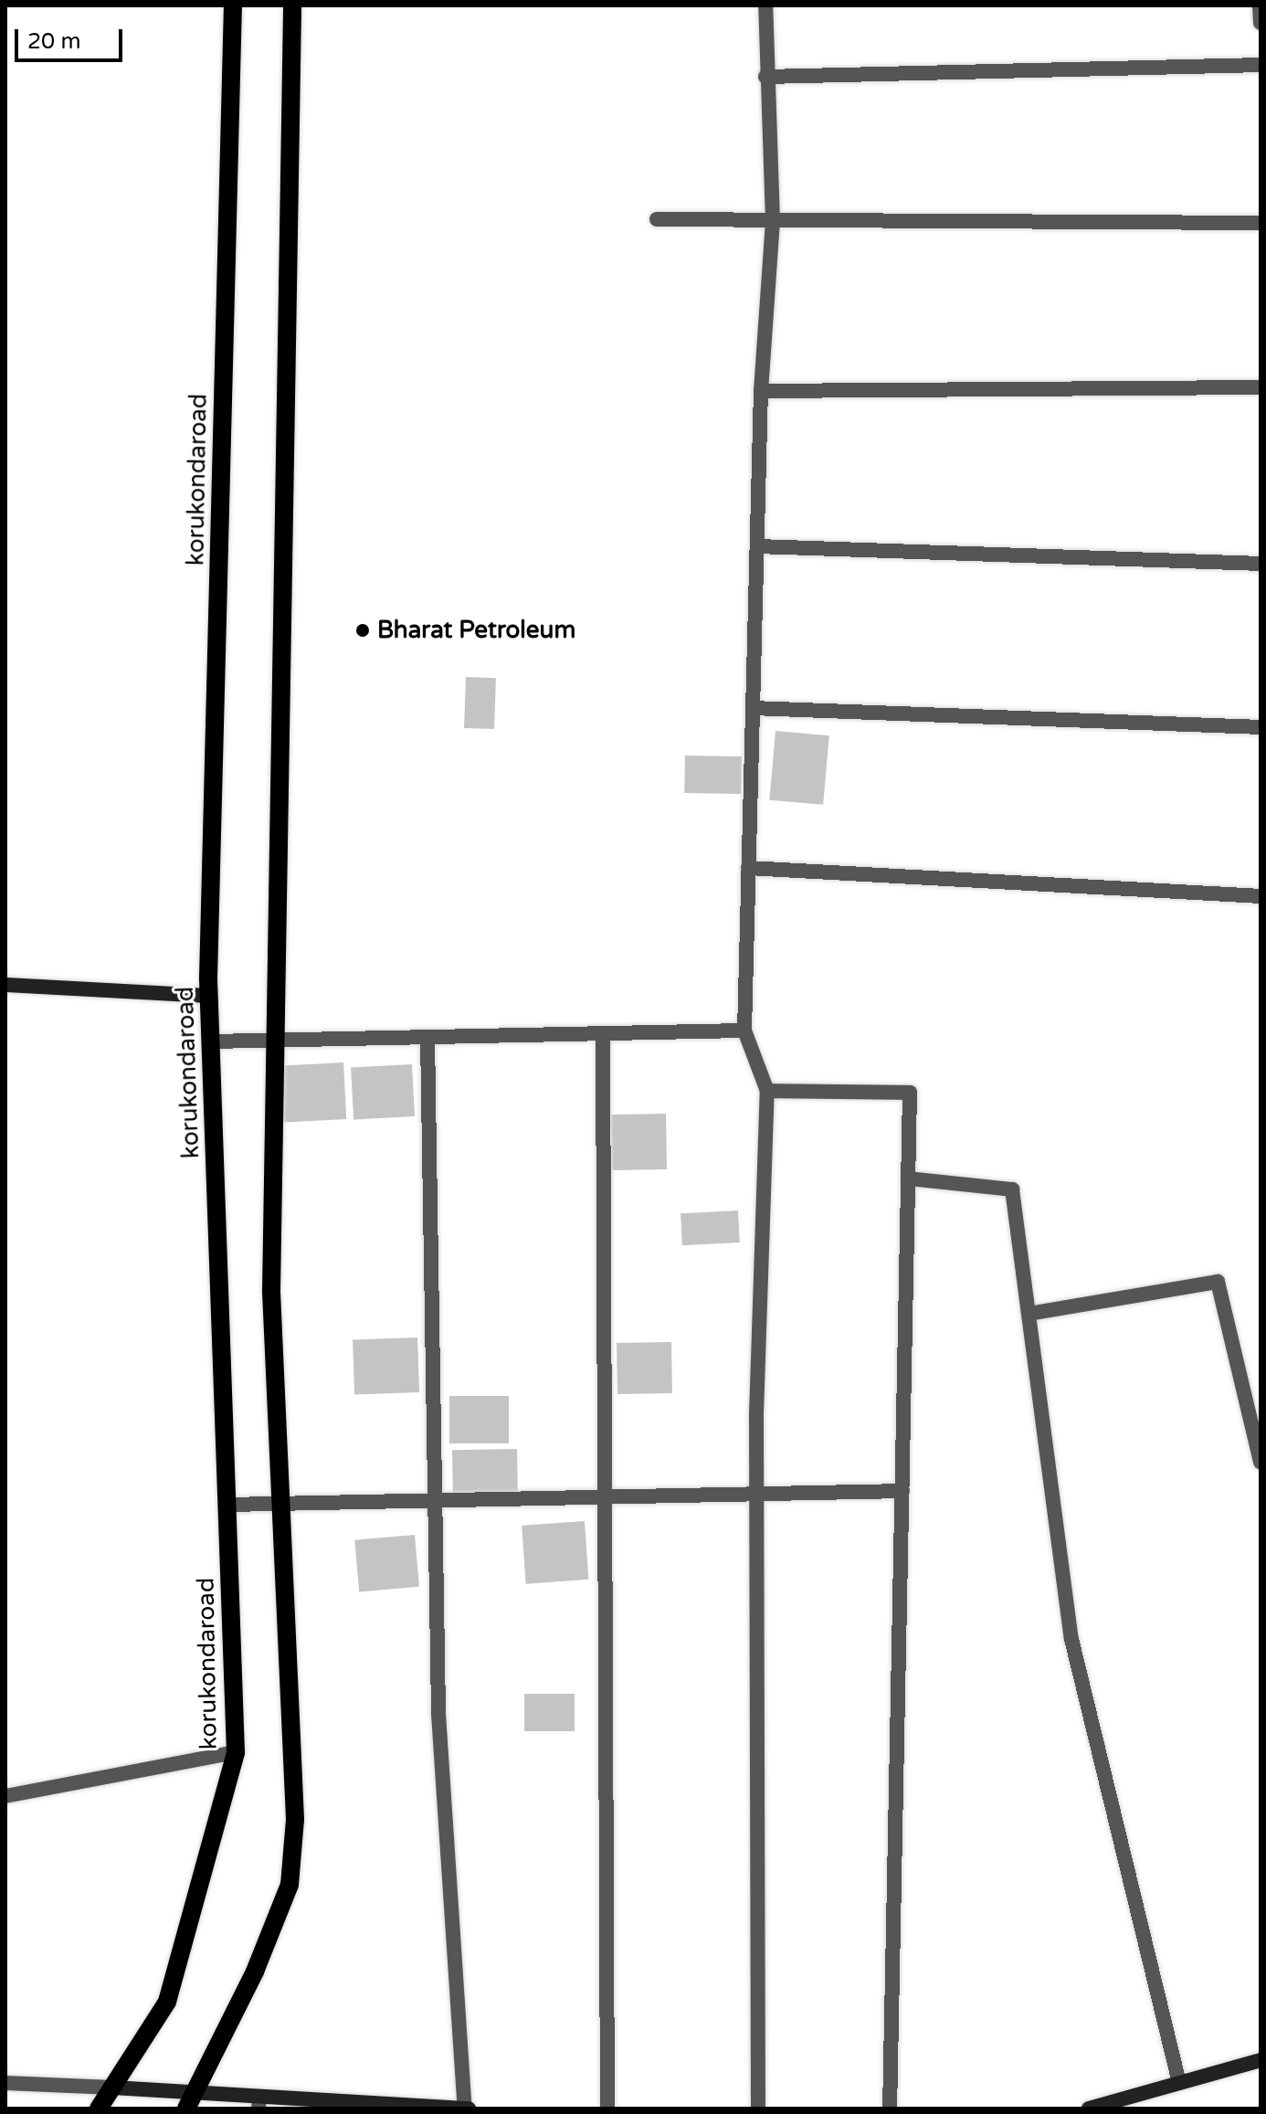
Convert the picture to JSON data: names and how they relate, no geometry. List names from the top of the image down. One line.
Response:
{"streets":{"main road":["korukondaroad"]},"places":["Bharat Petroleum"],"scale_bar":"20 m"}
